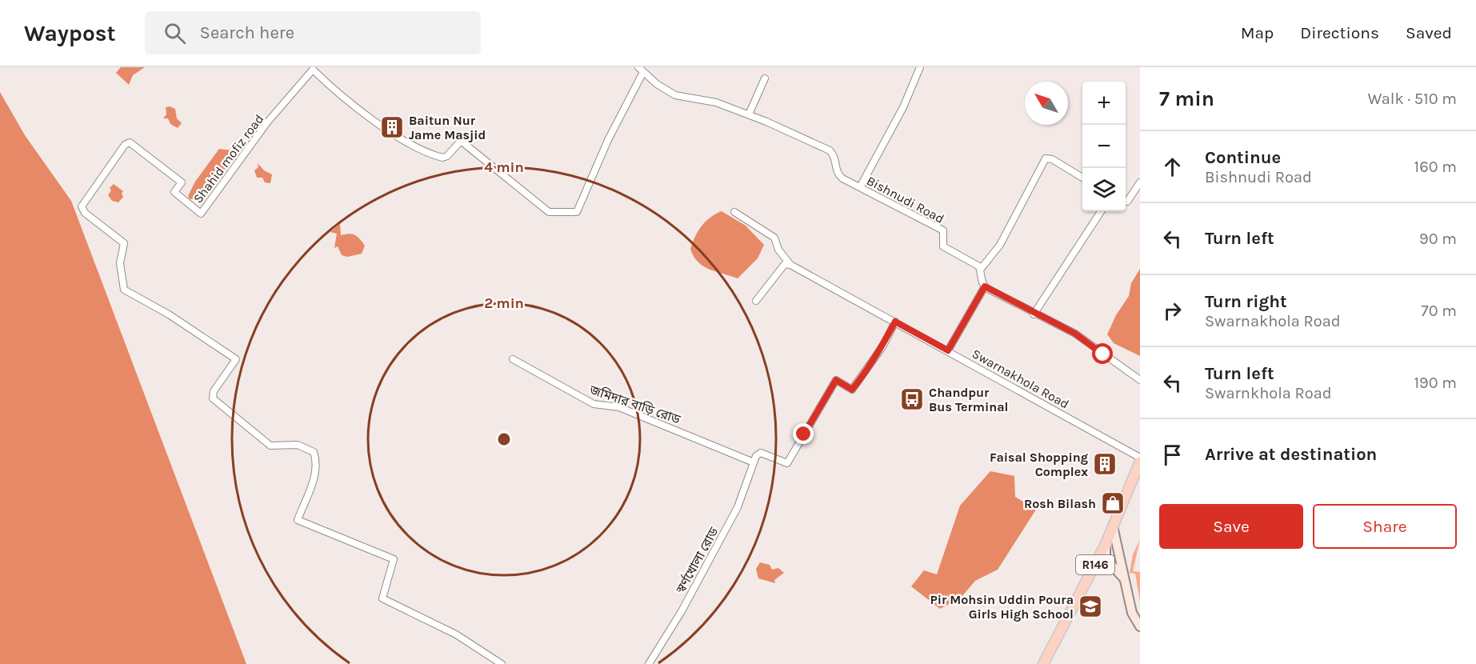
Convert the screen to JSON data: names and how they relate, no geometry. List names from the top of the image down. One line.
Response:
{"streets":{"main road":["R146"],"street":["Shahid mofiz road","Bishnudi Road","Swarnakhola Road","জমিদার বাড়ি রোড","স্বর্ণখোলা রোড"]},"crossings":[["Shahid mofiz road","Bishnudi Road"],["জমিদার বাড়ি রোড","স্বর্ণখোলা রোড"]],"places":{"building":["Baitun Nur Jame Masjid","Faisal Shopping Complex"],"bus stop":["Chandpur Bus Terminal"],"shop":["Rosh Bilash"],"school or university":["Pir Mohsin Uddin Poura Girls High School"]},"north":"top left","page":{"header":"Waypost","search":"Search here","nav":["Map","Directions","Saved"],"heading":["7 min","Walk · 510 m"],"map_buttons":["+","−"],"list":[["Continue","Bishnudi Road","160 m"],["Turn left","90 m"],["Turn right","Swarnakhola Road","70 m"],["Turn left","Swarnkhola Road","190 m"],"Arrive at destination"],"buttons":["Save","Share"]},"rings":["4 min","2 min"]}
